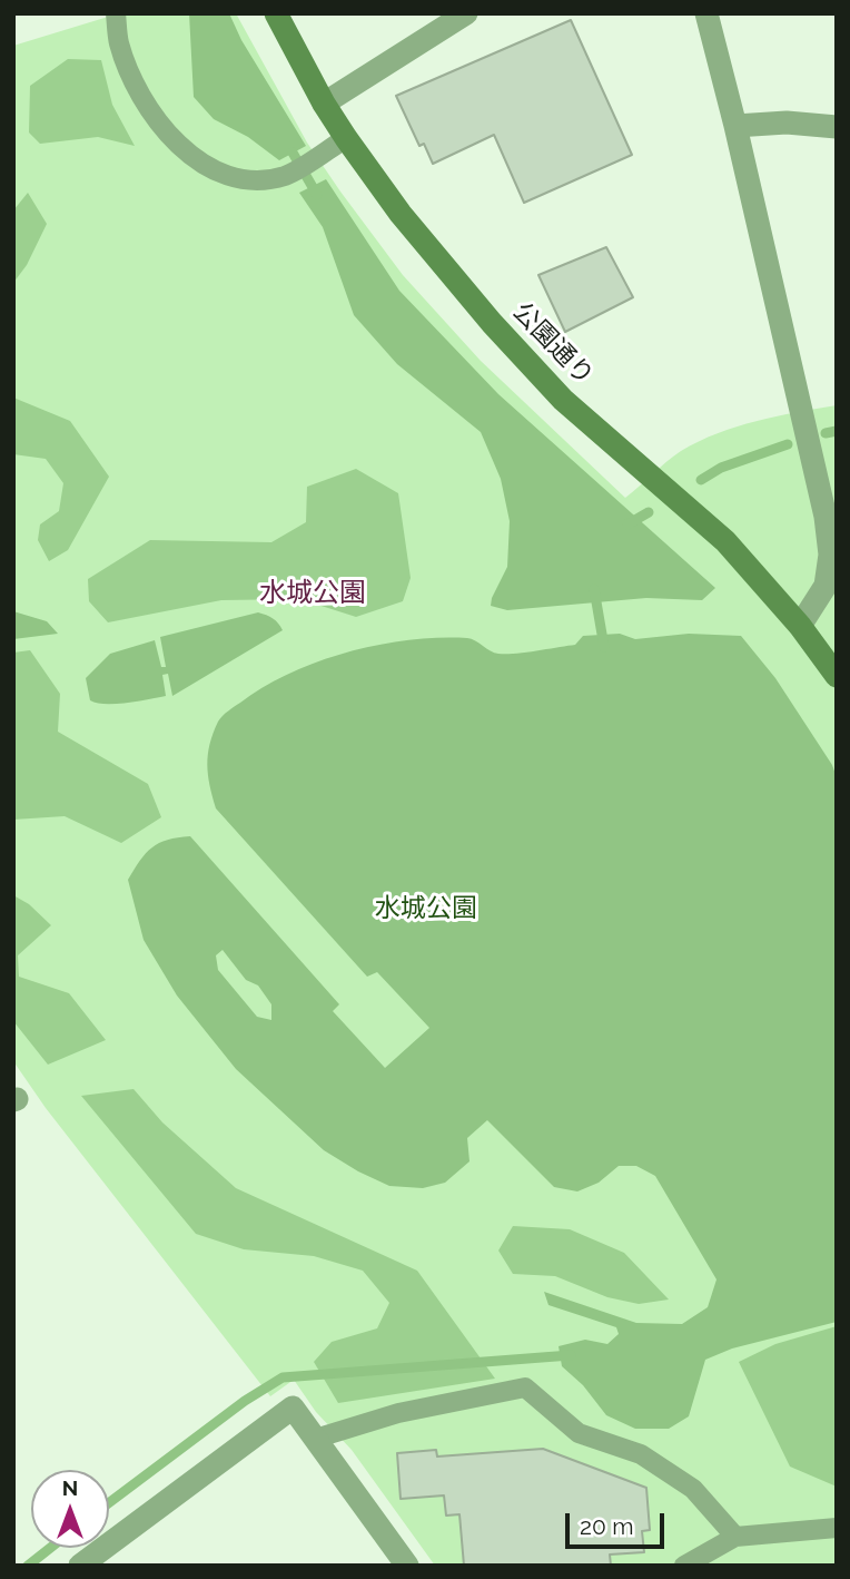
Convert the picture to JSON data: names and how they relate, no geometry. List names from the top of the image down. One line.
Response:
{"streets":{"street":["公園通り"]},"districts":["水城公園"],"parks":["水城公園"],"scale_bar":"20 m","north":"top"}
